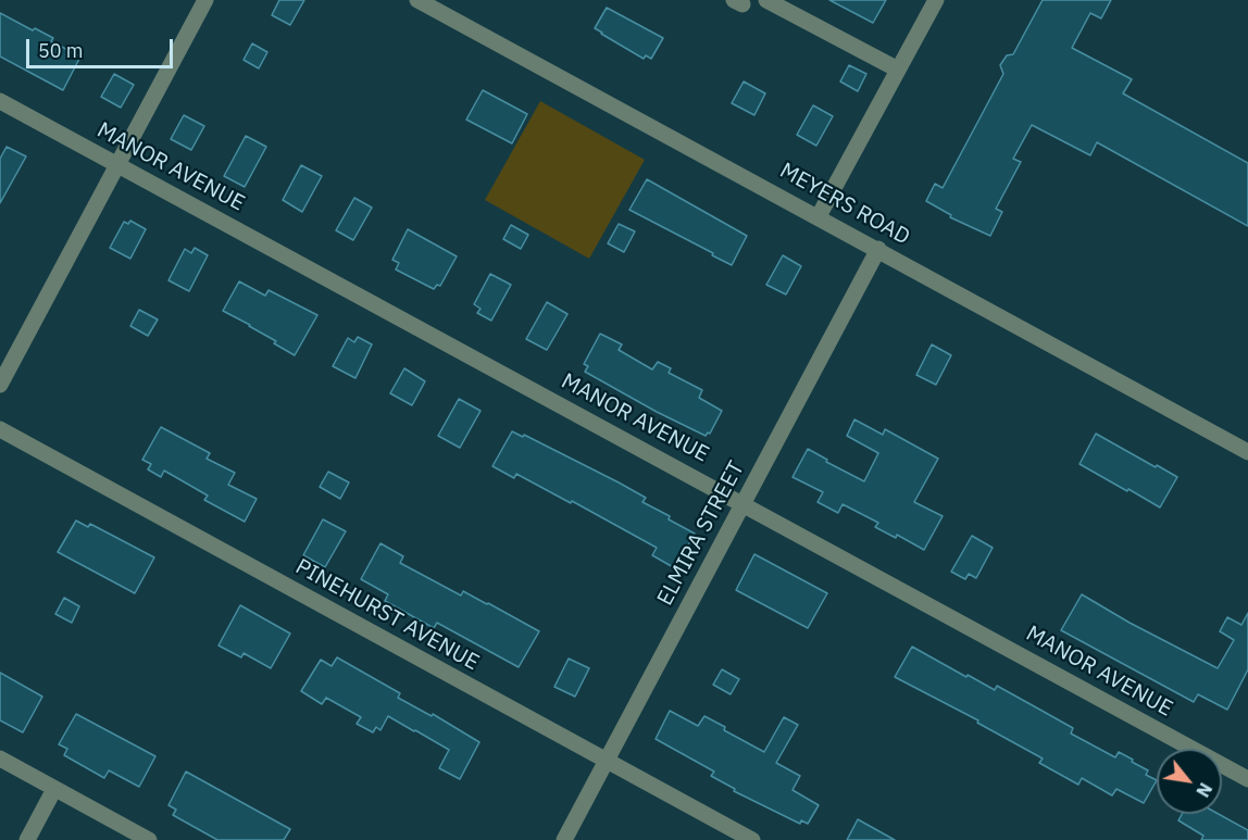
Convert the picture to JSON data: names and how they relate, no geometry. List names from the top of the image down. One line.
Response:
{"streets":{"street":["MANOR AVENUE","MEYERS ROAD","ELMIRA STREET","PINEHURST AVENUE"]},"crossings":[["MANOR AVENUE","ELMIRA STREET"],["MEYERS ROAD","ELMIRA STREET"],["ELMIRA STREET","PINEHURST AVENUE"]],"scale_bar":"50 m","north":"bottom right"}
